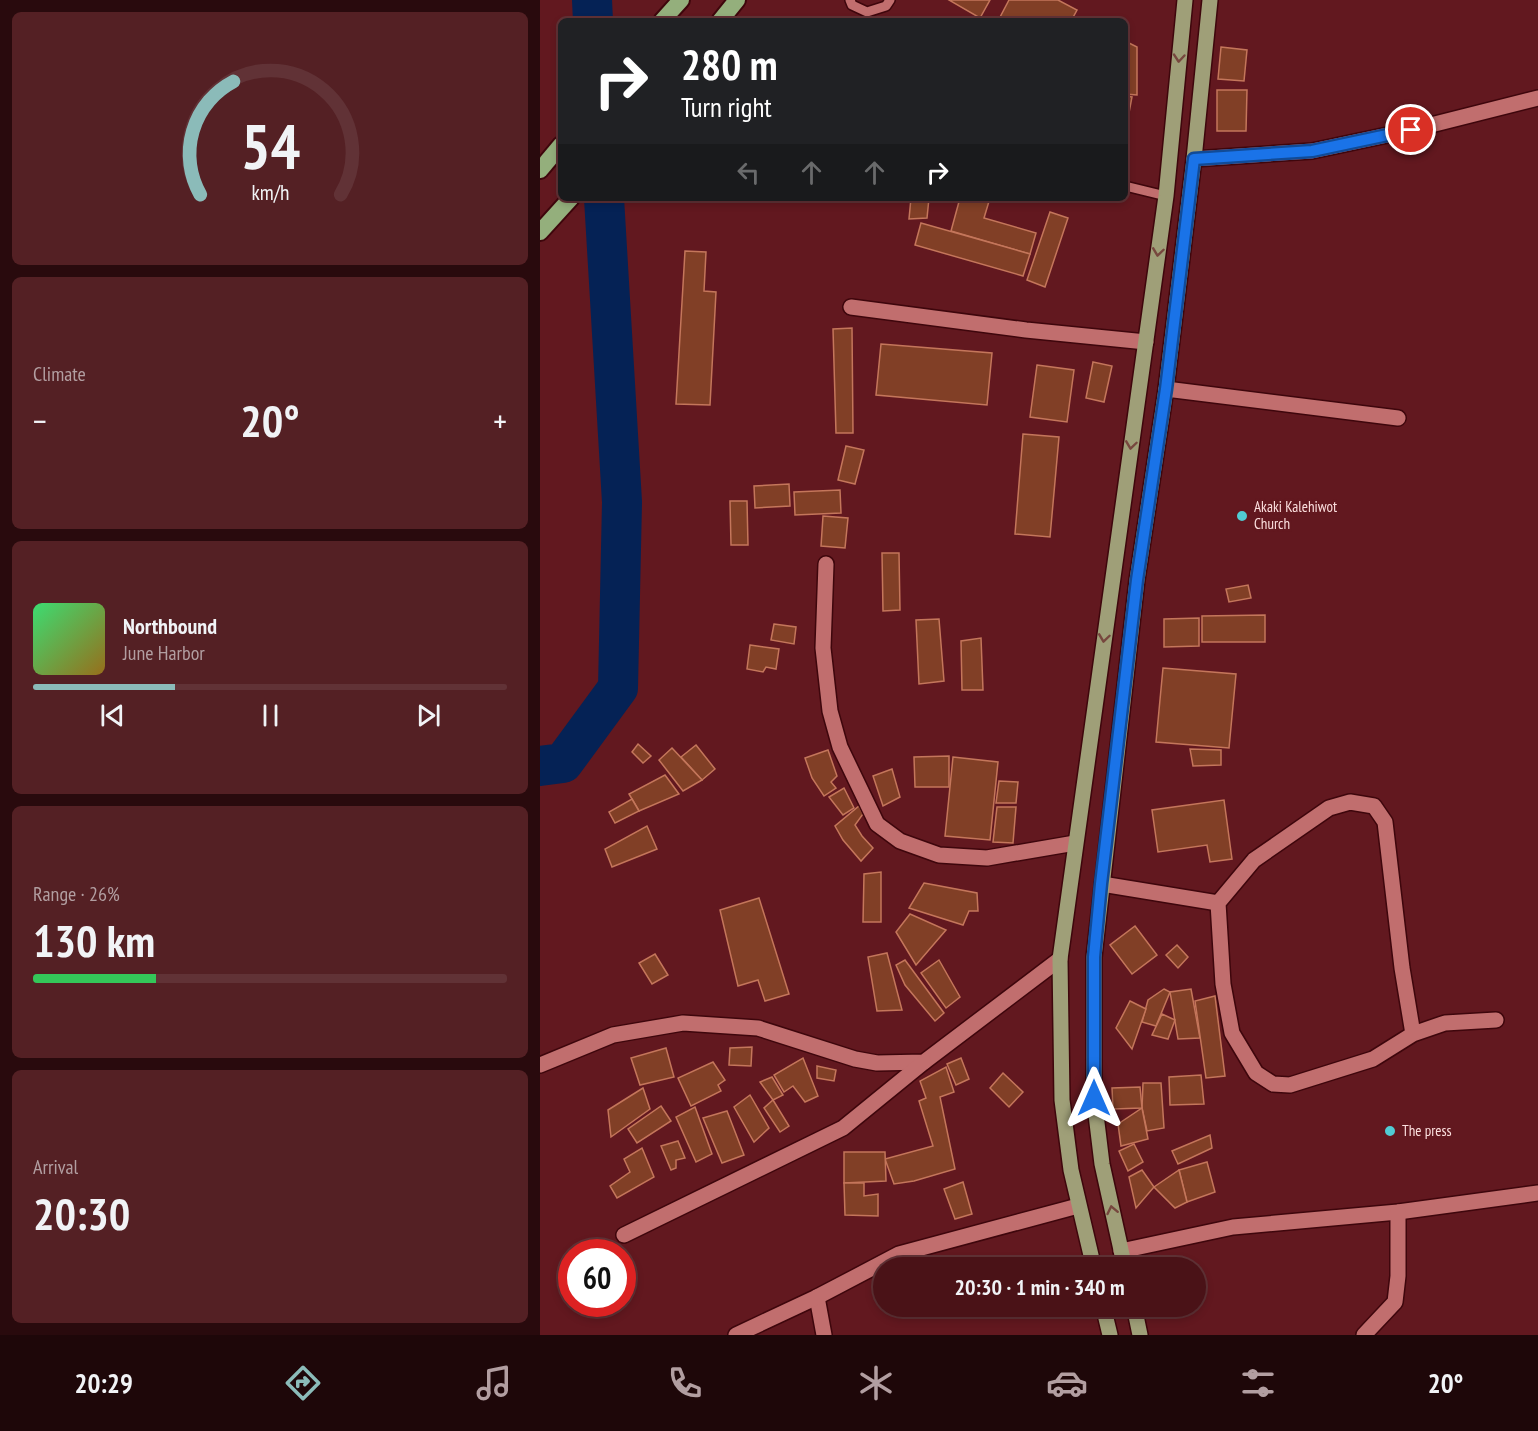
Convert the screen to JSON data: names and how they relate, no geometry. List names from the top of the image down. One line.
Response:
{"places":["Akaki Kalehiwot Church","The press"],"page":{"turn":["280 m","Turn right"],"tile":["Climate",["Range · 26%","130 km"],["Arrival","20:30"]],"heat":["−","20°","+"],"song":["Northbound","June Harbor"],"limit":"60","trip":"20:30 · 1 min · 340 m","tabs":["20:29","20°"],"gauge":["54","km/h"]}}
